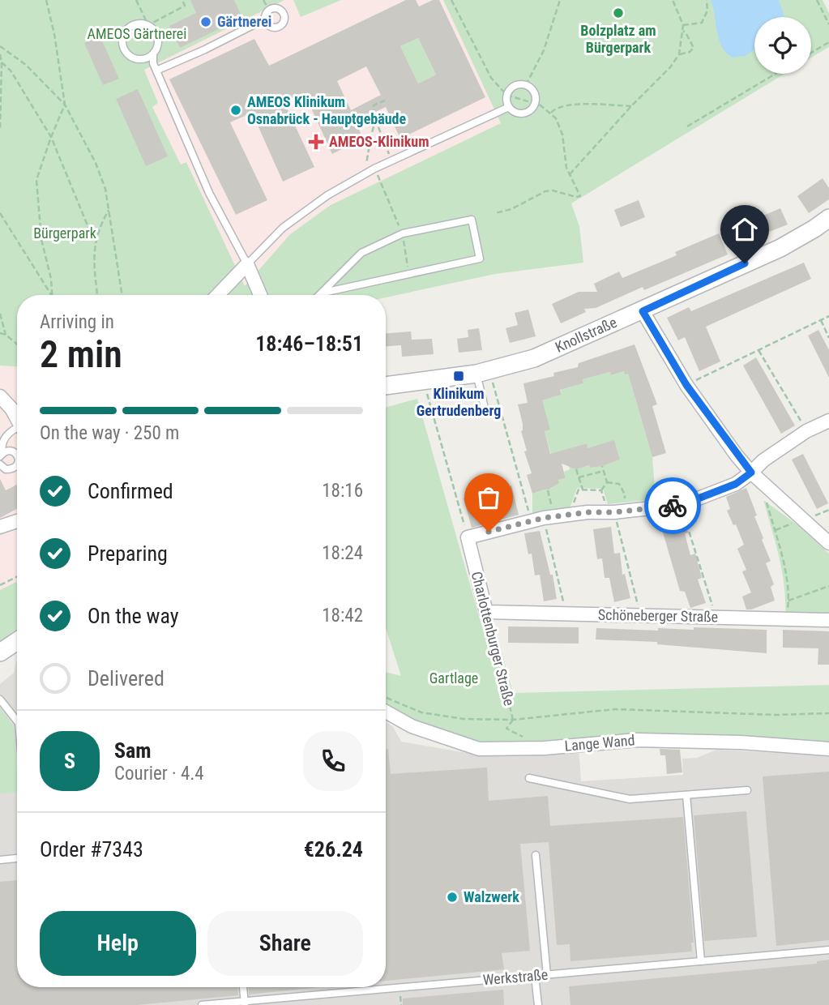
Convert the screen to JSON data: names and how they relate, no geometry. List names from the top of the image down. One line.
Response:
{"streets":{"street":["Knollstraße","Schöneberger Straße","Charlottenburger Straße","Lange Wand"],"lane":["Werkstraße"]},"crossings":[["Schöneberger Straße","Charlottenburger Straße"],["Charlottenburger Straße","Lange Wand"]],"parks":["AMEOS Gärtnerei","Bürgerpark","Gartlage"],"places":{"other":["Bolzplatz am Bürgerpark","Gärtnerei","AMEOS Klinikum Osnabrück - Hauptgebäude","Walzwerk"],"health":["AMEOS-Klinikum"],"transit":["Klinikum Gertrudenberg"]},"page":{"heading":["2 min","Arriving in","18:46–18:51"],"panel":["Sam","Courier · 4.4","Order #7343","€26.24"],"bar":"On the way · 250 m","list":[["Confirmed","18:16"],["Preparing","18:24"],["On the way","18:42"],"Delivered"],"round":"S","buttons":["Help","Share"]}}
